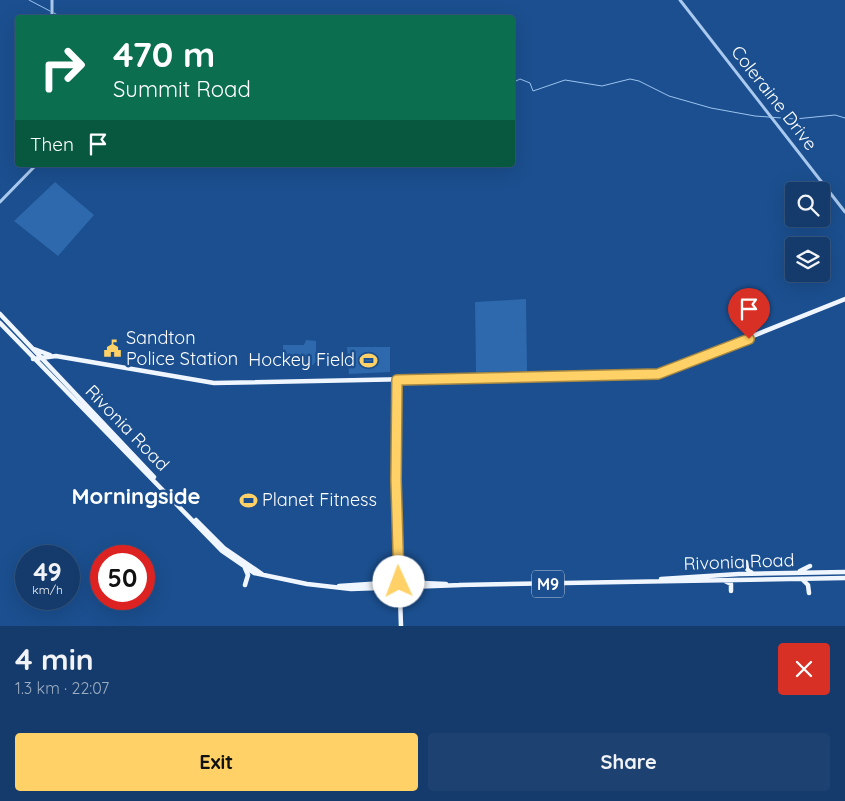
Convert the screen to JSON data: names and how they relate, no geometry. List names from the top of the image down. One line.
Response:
{"streets":{"main road":["Rivonia Road","M9"],"street":["Coleraine Drive"]},"districts":["Morningside"],"places":{"public building":["Sandton Police Station"],"sports":["Hockey Field","Planet Fitness"]},"page":{"turn":["470 m","Summit Road"],"then":"Then","speed":"49 km/h","limit":"50","heading":["4 min","1.3 km · 22:07"],"buttons":["Exit","Share"]}}
